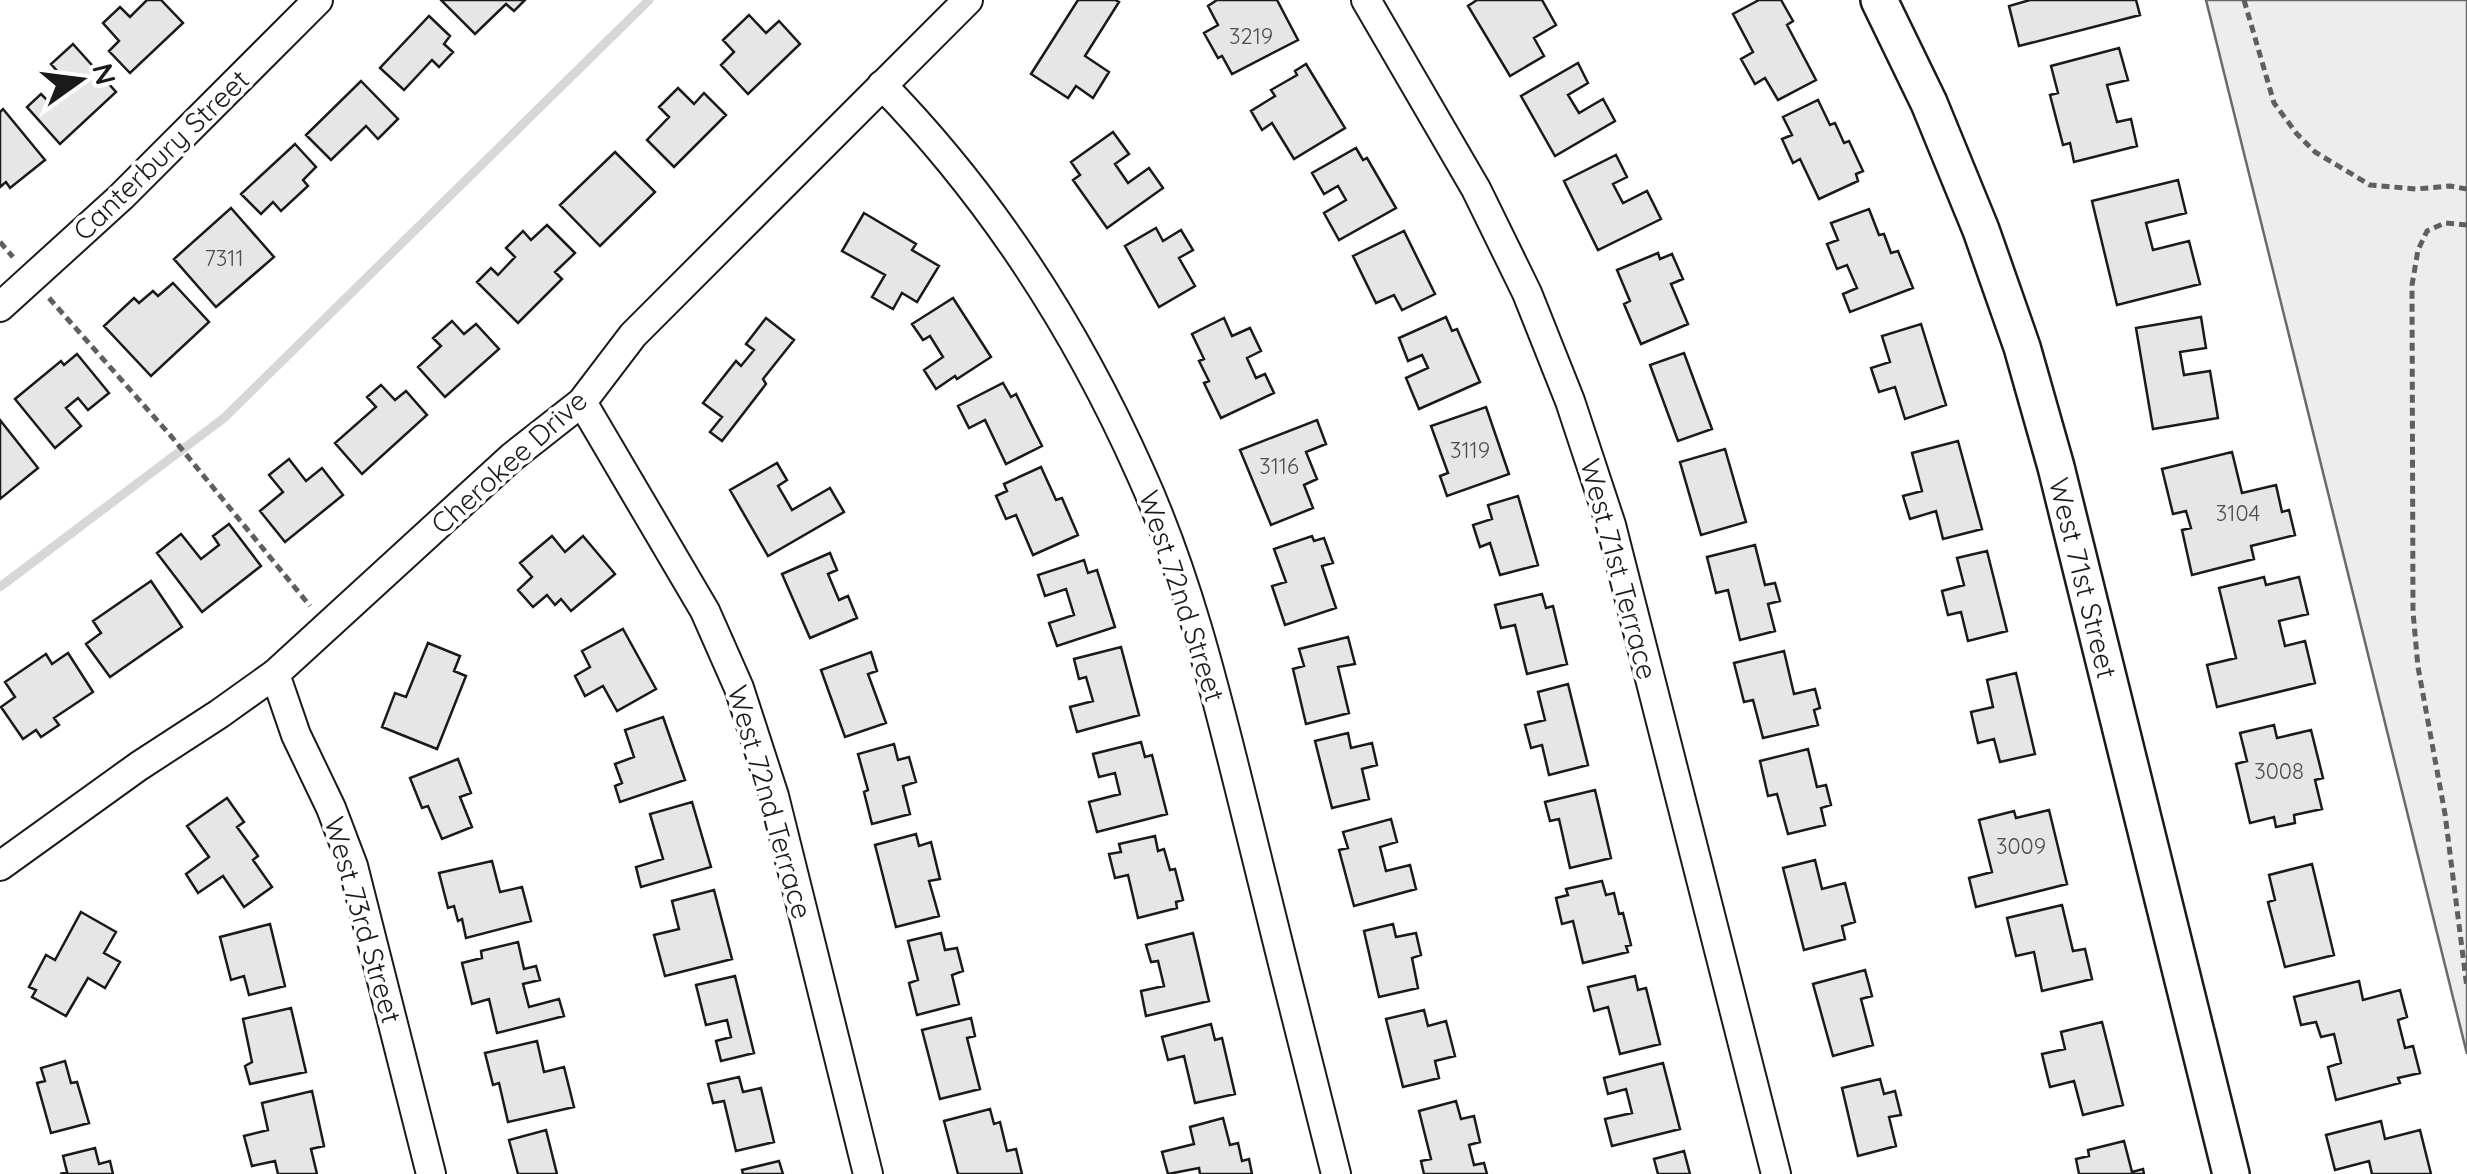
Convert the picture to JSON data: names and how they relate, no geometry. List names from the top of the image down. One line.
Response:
{"streets":{"street":["Canterbury Street","Cherokee Drive","West 71st Terrace","West 71st Street","West 72nd Street","West 72nd Terrace","West 73rd Street"]},"crossings":[["Cherokee Drive","West 72nd Street"],["Cherokee Drive","West 72nd Terrace"],["Cherokee Drive","West 73rd Street"]],"house_numbers":["3219","7311","3119","3116","3104","3008","3009"],"north":"right"}
